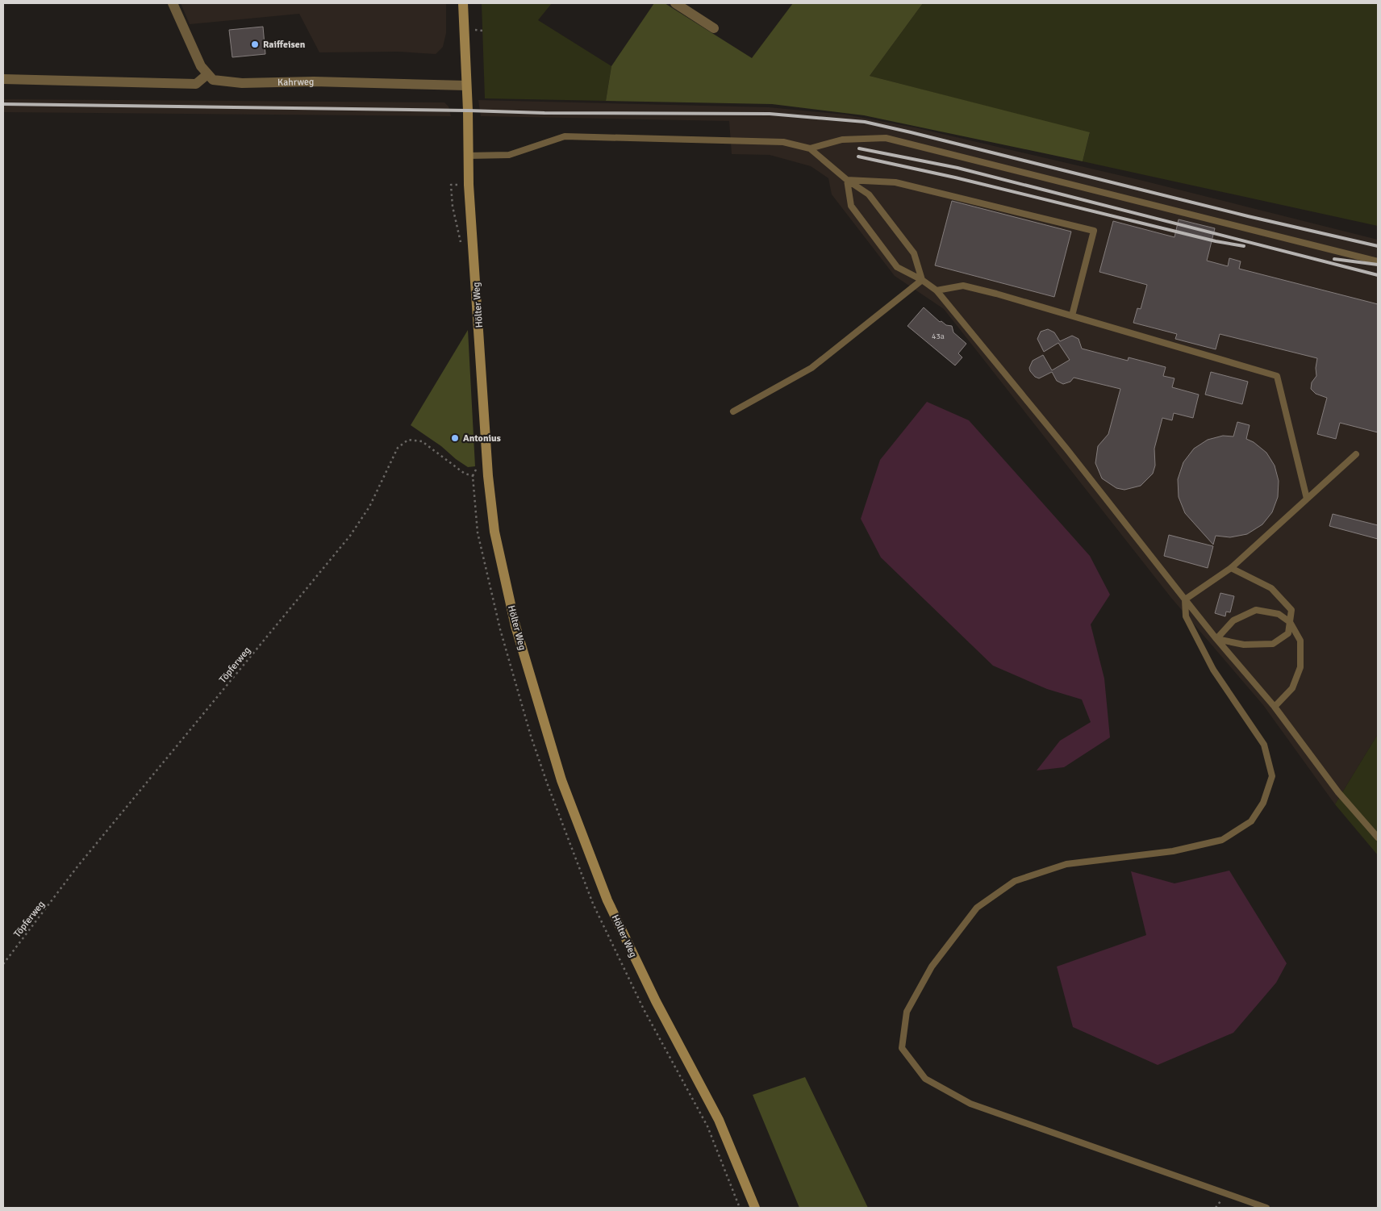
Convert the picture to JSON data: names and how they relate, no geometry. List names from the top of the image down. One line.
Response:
{"streets":{"main road":["Hölter Weg"],"street":["Kahrweg"],"path":["Töpferweg"]},"crossings":[["Kahrweg","Hölter Weg"],["Hölter Weg","Töpferweg"]],"places":["Raiffeisen","Antonius"],"house_numbers":["43a"]}
